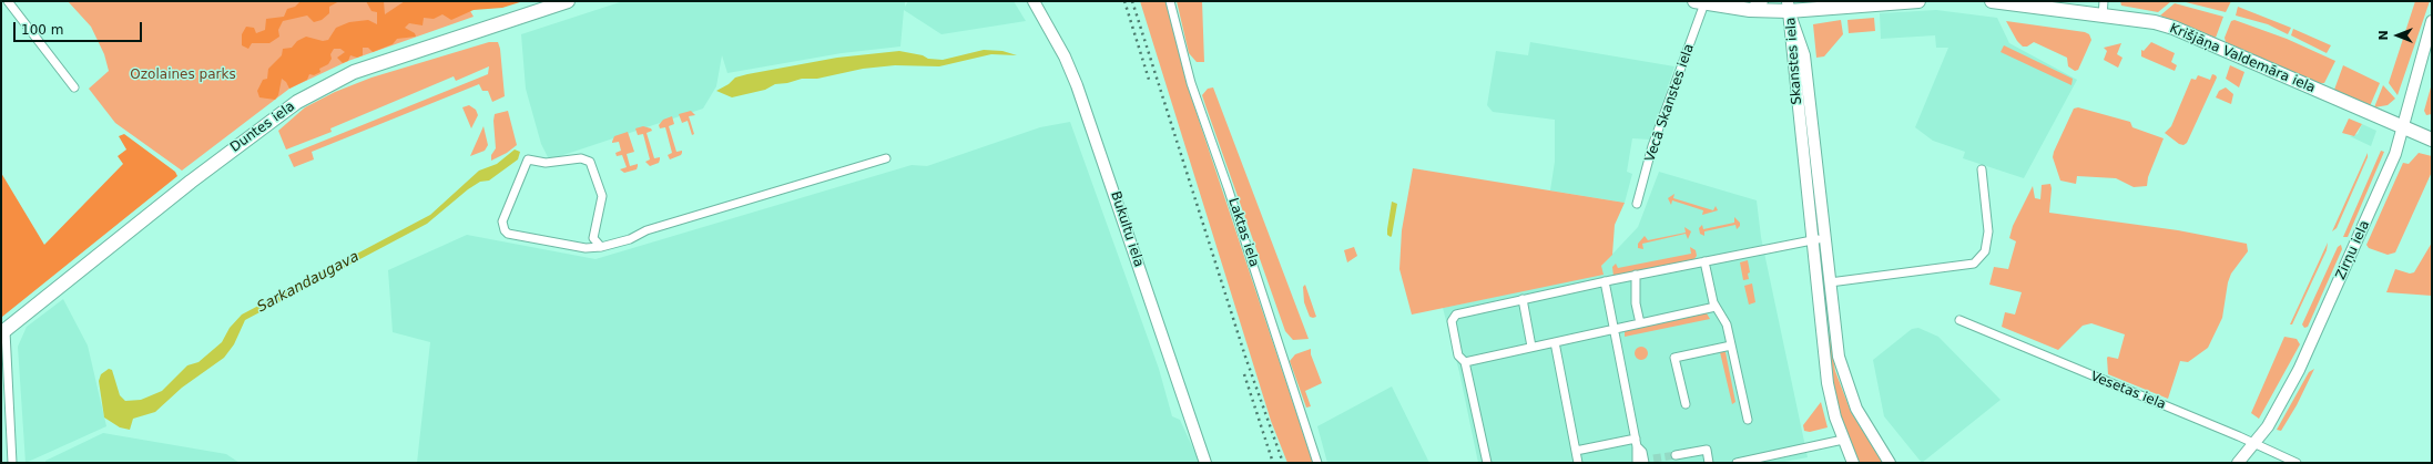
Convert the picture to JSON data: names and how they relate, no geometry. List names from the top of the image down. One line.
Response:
{"streets":{"main road":["Krišjāņa Valdemāra iela","Skanstes iela","Duntes iela","Bukultu iela","Zirņu iela"],"street":["Vecā Skanstes iela","Laktas iela","Vesetas iela"]},"crossings":[["Krišjāņa Valdemāra iela","Zirņu iela"],["Zirņu iela","Vesetas iela"]],"water":["Sarkandaugava"],"parks":["Ozolaines parks"],"scale_bar":"100 m","north":"left"}
